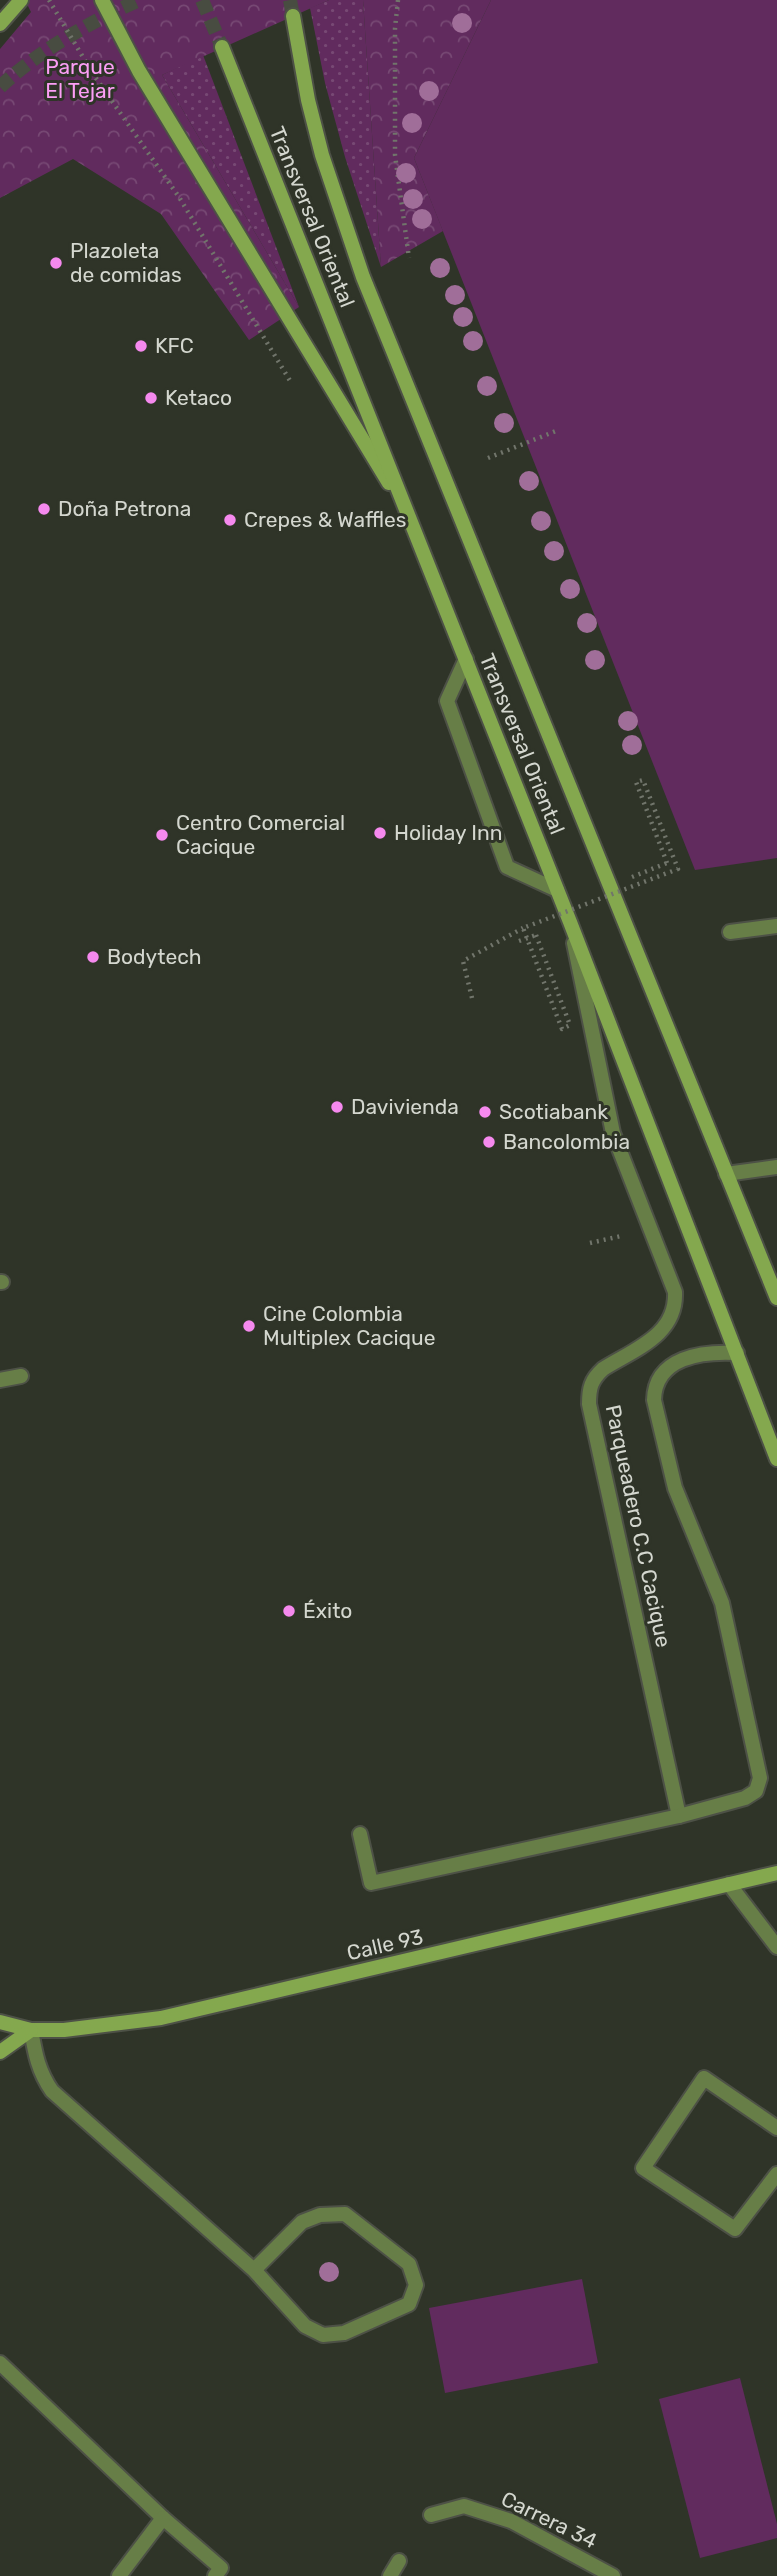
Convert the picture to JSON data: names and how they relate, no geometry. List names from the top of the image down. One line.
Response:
{"streets":{"main road":["Transversal Oriental","Calle 93"],"street":["Parqueadero C.C Cacique","Carrera 34"]},"crossings":[["Transversal Oriental","Parqueadero C.C Cacique"]],"parks":["Parque El Tejar"],"places":["Plazoleta de comidas","KFC","Ketaco","Doña Petrona","Crepes & Waffles","Holiday Inn","Centro Comercial Cacique","Bodytech","Davivienda","Scotiabank","Bancolombia","Cine Colombia Multiplex Cacique","Éxito"]}
